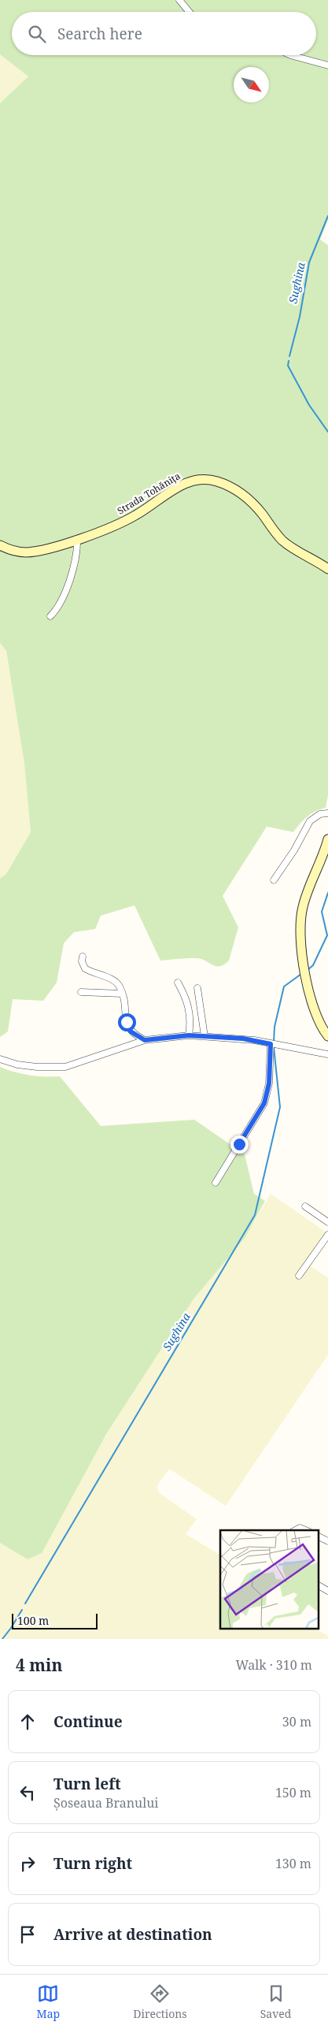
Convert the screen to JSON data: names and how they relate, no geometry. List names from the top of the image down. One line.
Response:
{"streets":{"main road":["Strada Tohănița"]},"water":["Sughina"],"scale_bar":"100 m","north":"bottom right","page":{"search":"Search here","scale":"100 m","heading":["4 min","Walk · 310 m"],"list":[["Continue","30 m"],["Turn left","Șoseaua Branului","150 m"],["Turn right","130 m"],"Arrive at destination"],"nav":["Map","Directions","Saved"]}}
